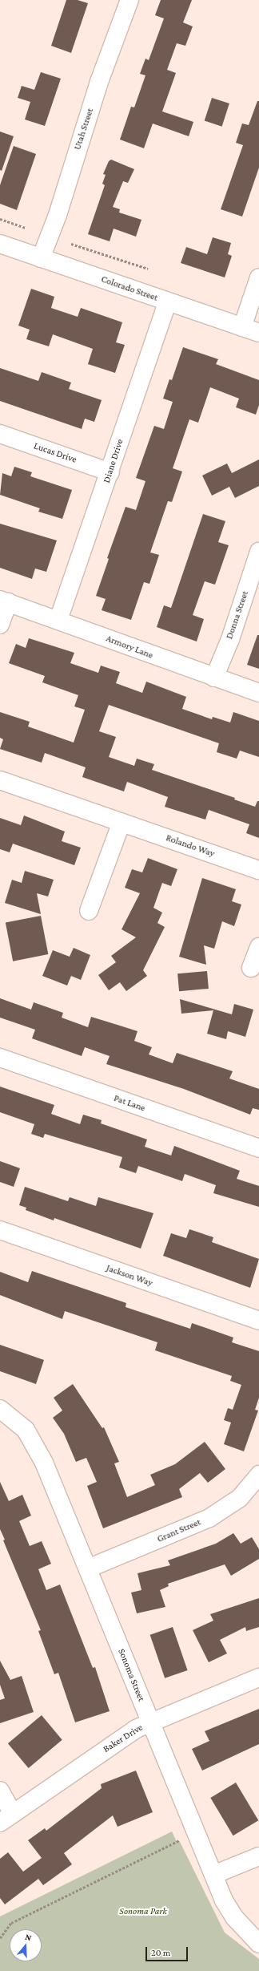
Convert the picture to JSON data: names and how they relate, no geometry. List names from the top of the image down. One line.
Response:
{"streets":{"street":["Utah Street","Colorado Street","Lucas Drive","Diane Drive","Donna Street","Armory Lane","Rolando Way","Pat Lane","Jackson Way","Grant Street","Sonoma Street","Baker Drive"]},"crossings":[["Utah Street","Colorado Street"],["Colorado Street","Diane Drive"],["Lucas Drive","Diane Drive"],["Diane Drive","Armory Lane"],["Donna Street","Armory Lane"],["Grant Street","Sonoma Street"],["Sonoma Street","Baker Drive"]],"parks":["Sonoma Park"],"scale_bar":"20 m","north":"top"}
